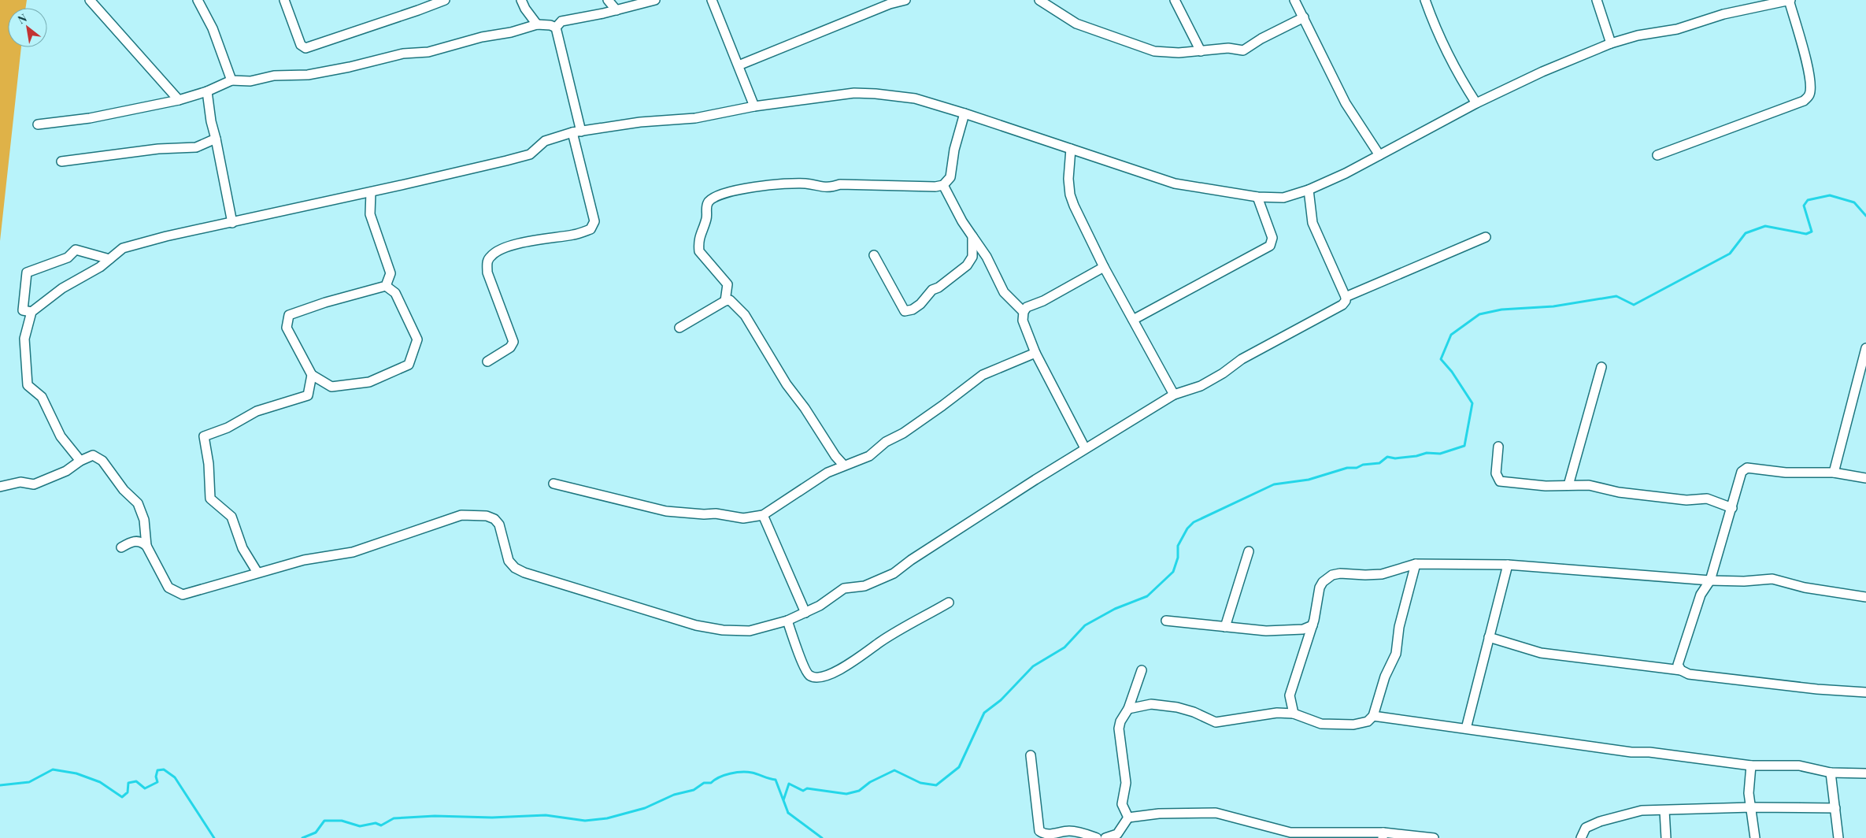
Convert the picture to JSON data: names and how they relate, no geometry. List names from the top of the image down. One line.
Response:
{"north":"top left"}
